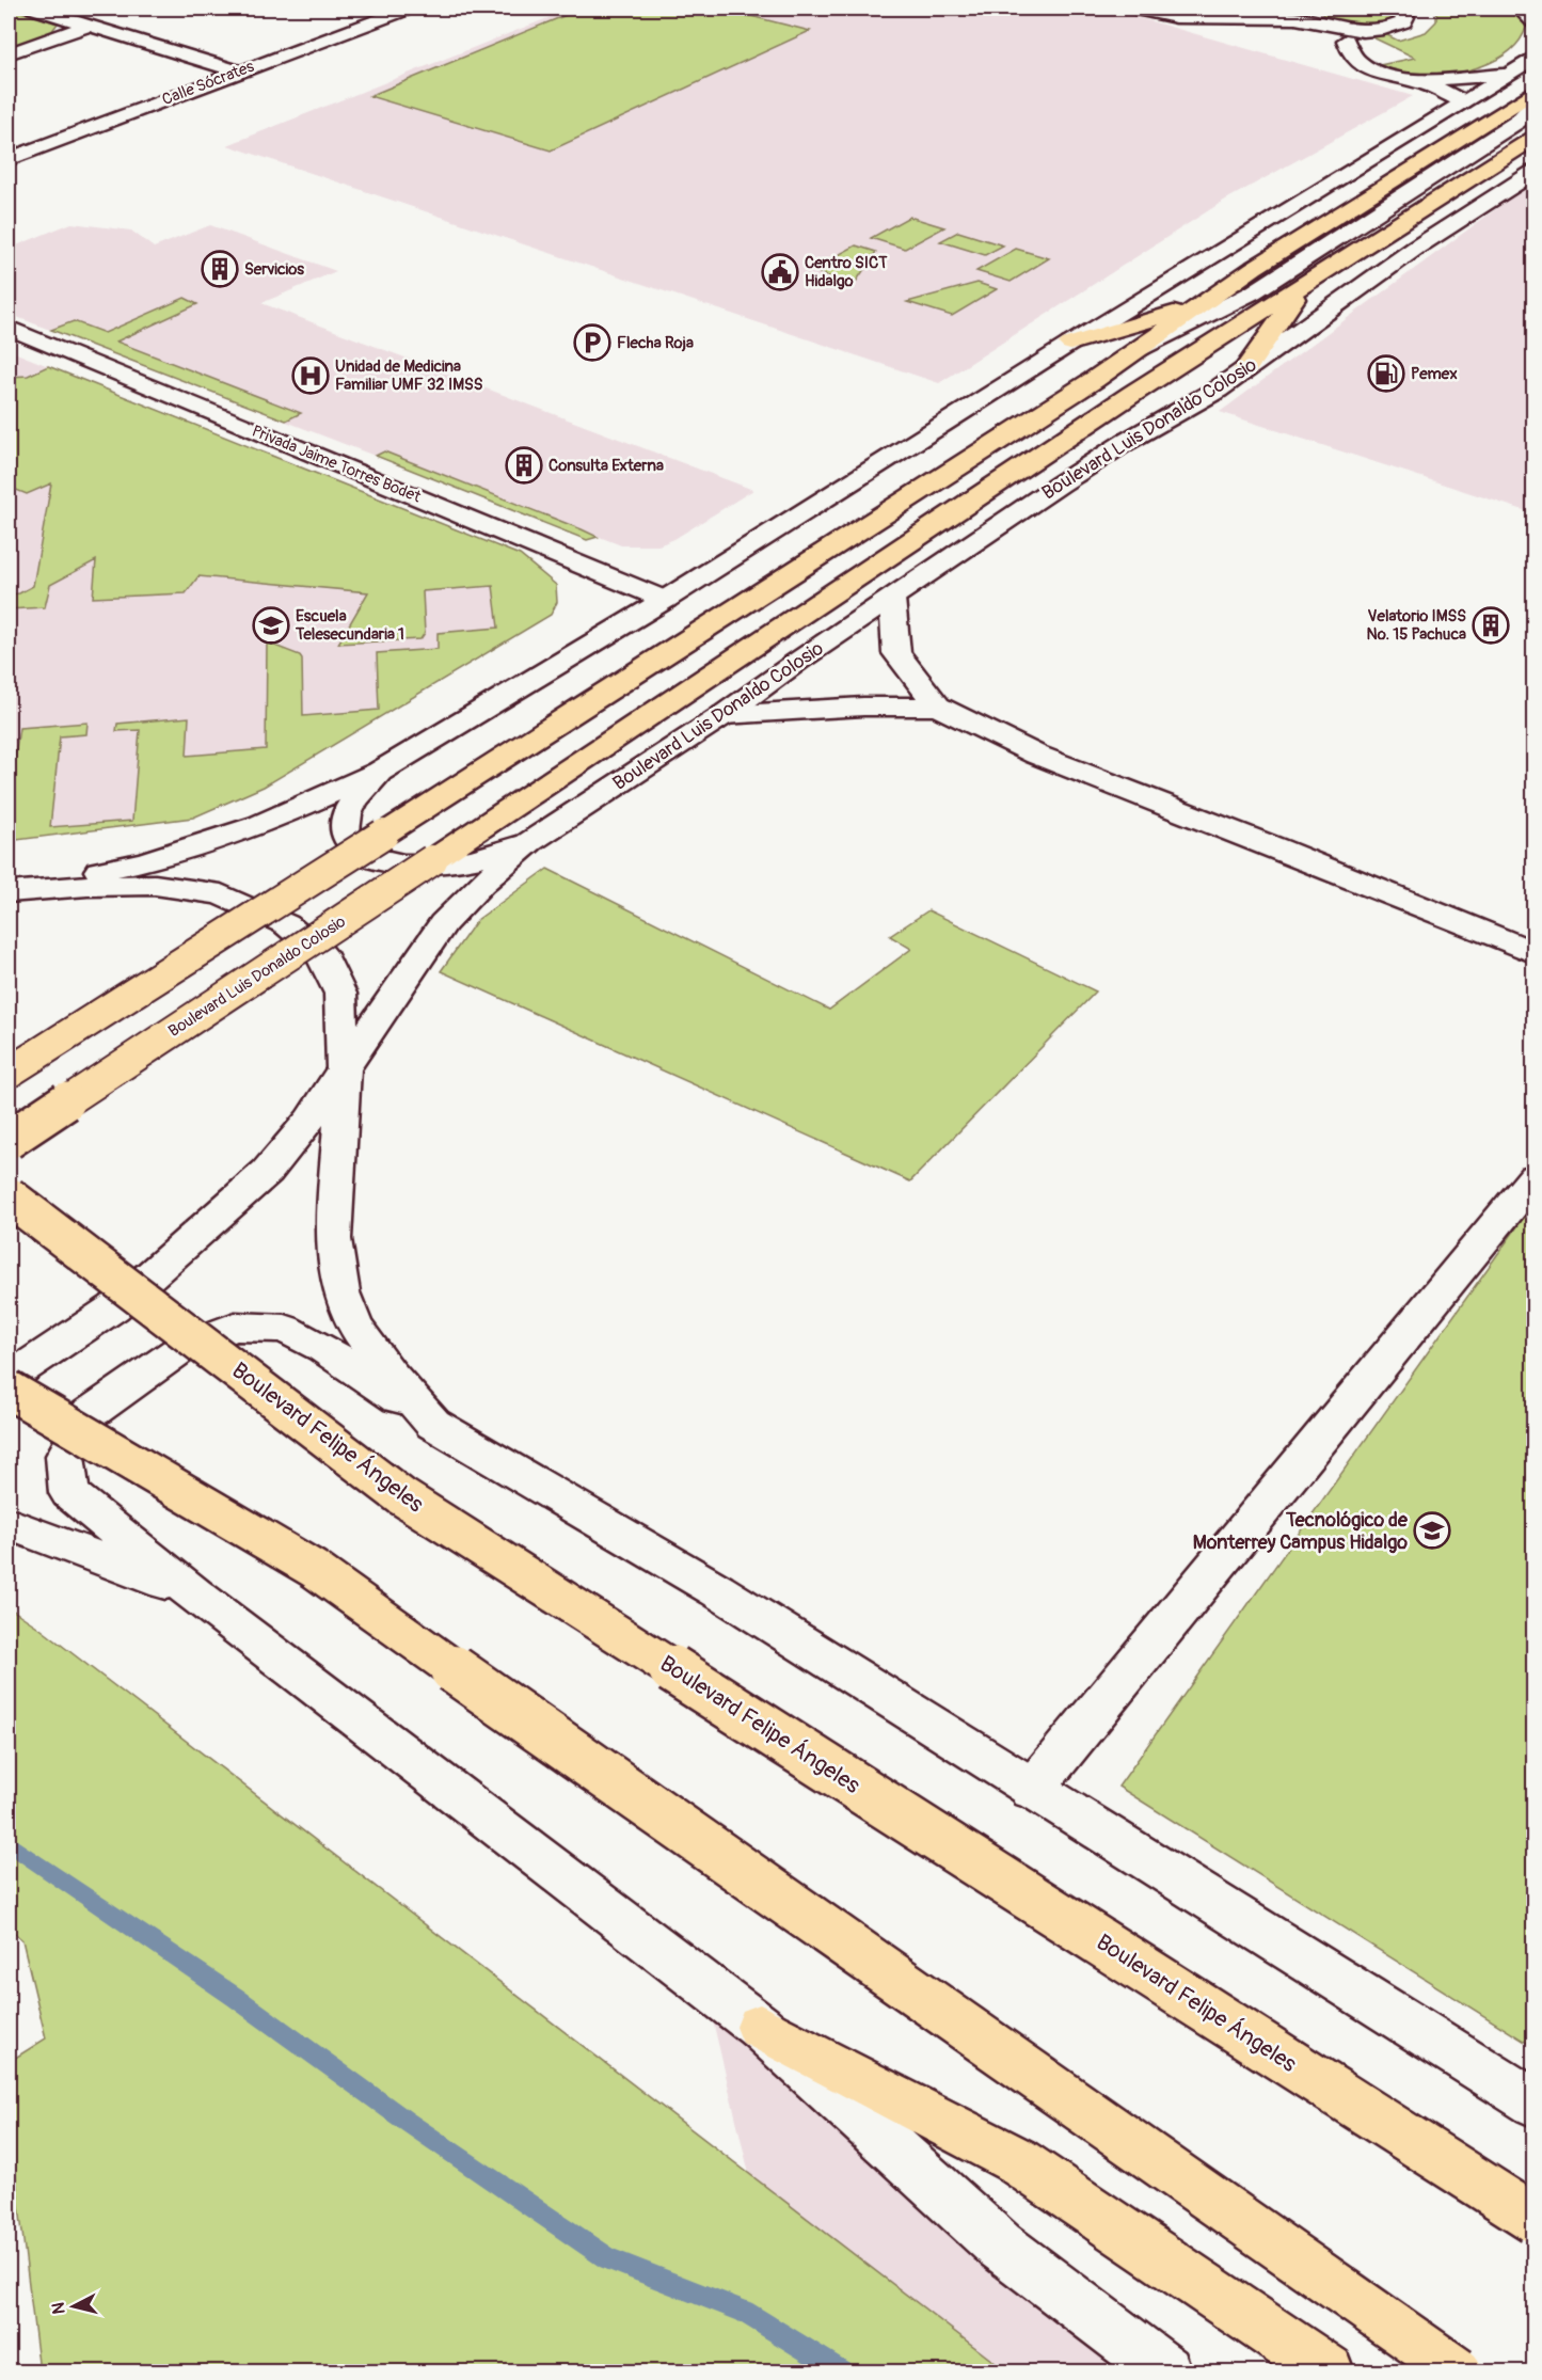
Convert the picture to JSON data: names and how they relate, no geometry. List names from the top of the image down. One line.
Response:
{"streets":{"main road":["Calle Sócrates","Boulevard Luis Donaldo Colosio","Privada Jaime Torres Bodet","Boulevard Felipe Ángeles"]},"places":{"building":["Servicios","Consulta Externa","Velatorio IMSS No. 15 Pachuca"],"public building":["Centro SICT Hidalgo"],"parking":["Flecha Roja"],"fuel station":["Pemex"],"hospital":["Unidad de Medicina Familiar UMF 32 IMSS"],"school or university":["Escuela Telesecundaria 1","Tecnológico de Monterrey Campus Hidalgo"]},"north":"left"}
